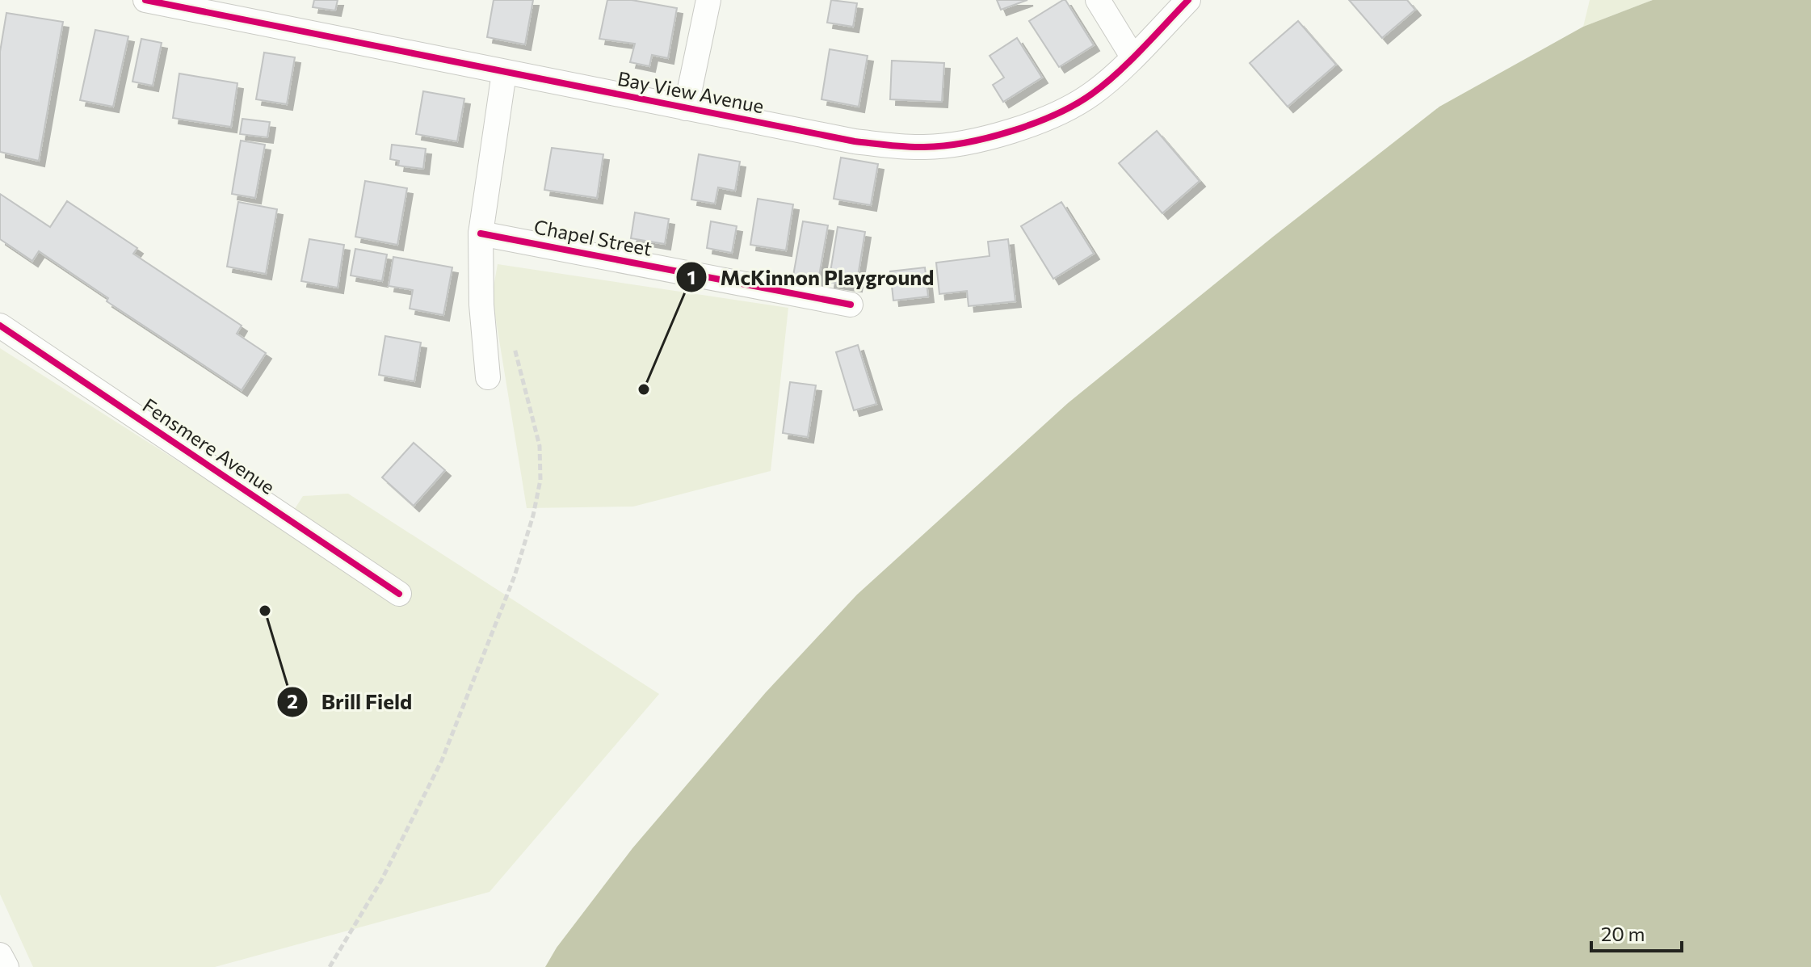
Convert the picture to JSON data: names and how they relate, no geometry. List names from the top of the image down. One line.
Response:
{"streets":{"street":["Bay View Avenue","Chapel Street","Fensmere Avenue"]},"places":["McKinnon Playground","Brill Field"],"scale_bar":"20 m"}
